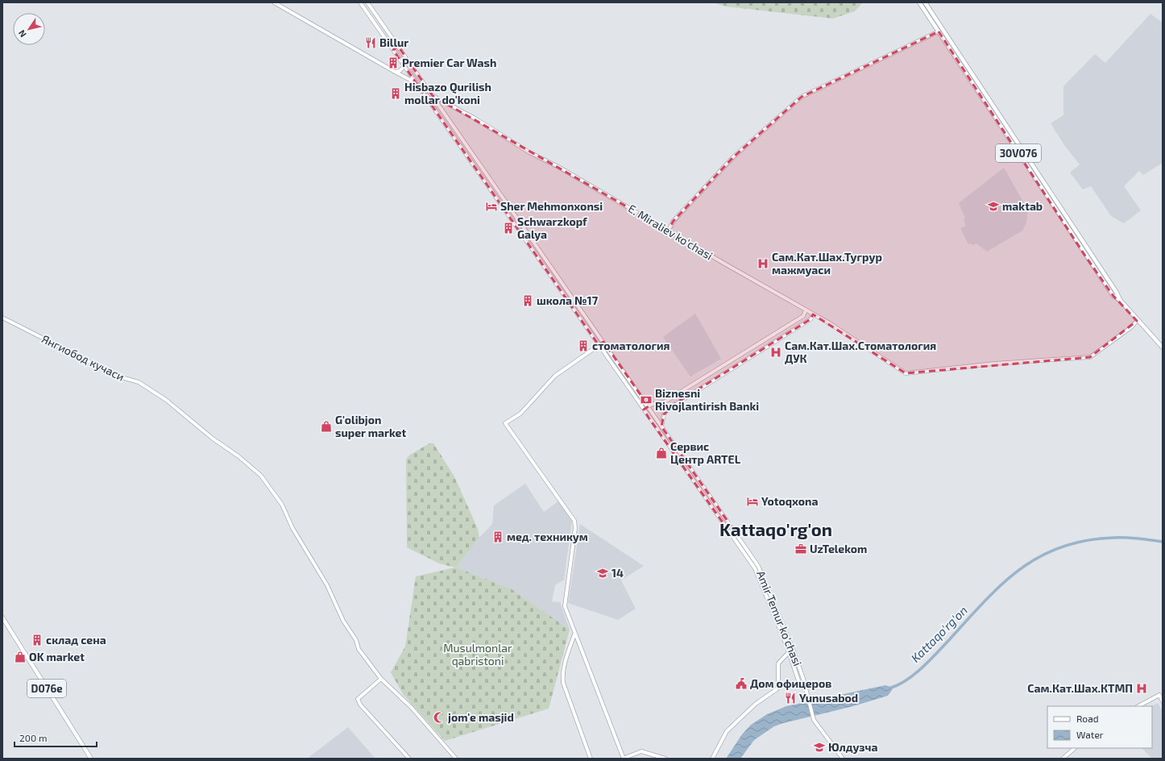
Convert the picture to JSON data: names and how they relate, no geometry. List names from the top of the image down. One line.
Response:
{"streets":{"main road":["30V076","D076e"],"street":["E. Miraliev ko'chasi","Янгиобод кучаси","Amir Temur ko'chasi"]},"crossings":[["30V076","E. Miraliev ko'chasi"],["E. Miraliev ko'chasi","Amir Temur ko'chasi"]],"districts":["Kattaqo'rg'on"],"water":["Kattaqo'rg'on"],"parks":["Musulmonlar qabristoni"],"places":{"restaurant":["Billur","Yunusabod"],"building":["Premier Car Wash","Hisbazo Qurilish mollar do'koni","Schwarzkopf Galya","школа №17","стоматология","мед. техникум","склад сена"],"hotel":["Sher Mehmonxonsi","Yotoqxona"],"school or university":["maktab","14","Юлдузча"],"hospital":["Сам.Кат.Шах.Тугрур мажмуаси","Сам.Кат.Шах.Стоматология ДУК","Сам.Кат.Шах.КТМП"],"bank":["Biznesni Rivojlantirish Banki"],"shop":["G'olibjon super market","Сервис Центр ARTEL","OK market"],"office":["UzTelekom"],"public building":["Дом офицеров"],"mosque":["jom'e masjid"]},"legend":["Road","Water"],"scale_bar":"200 m","north":"bottom left"}
